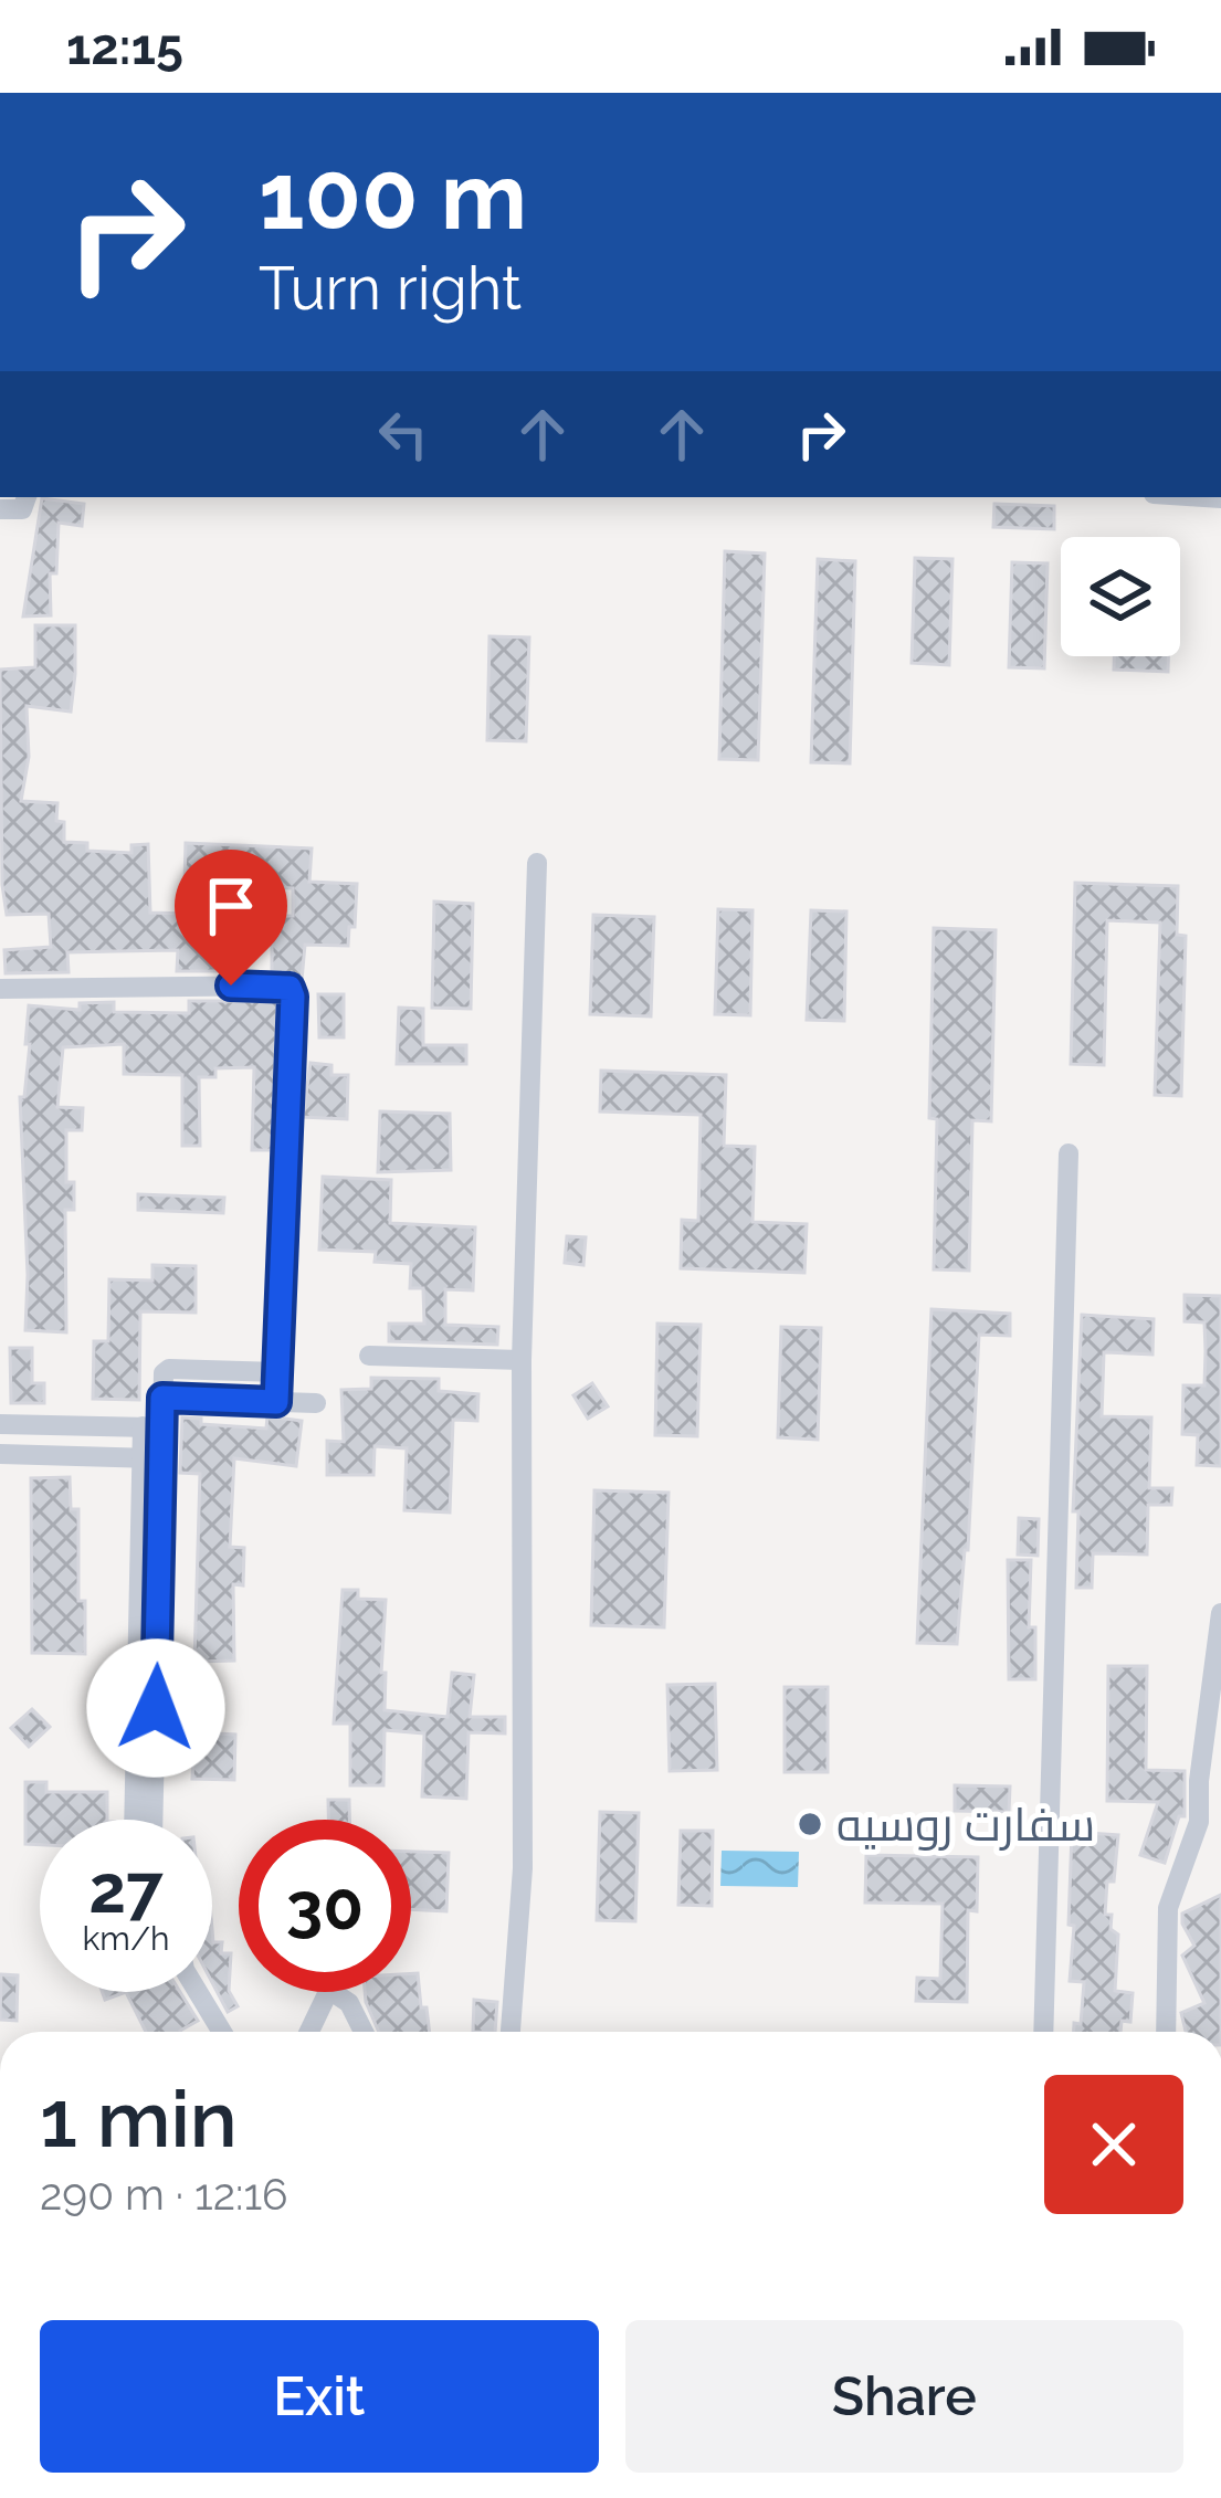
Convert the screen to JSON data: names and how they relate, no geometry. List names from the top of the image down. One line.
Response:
{"places":["سفارت روسیه"],"page":{"status":"12:15","turn":["100 m","Turn right"],"speed":"27 km/h","limit":"30","heading":["1 min","290 m · 12:16"],"buttons":["Exit","Share"]}}
